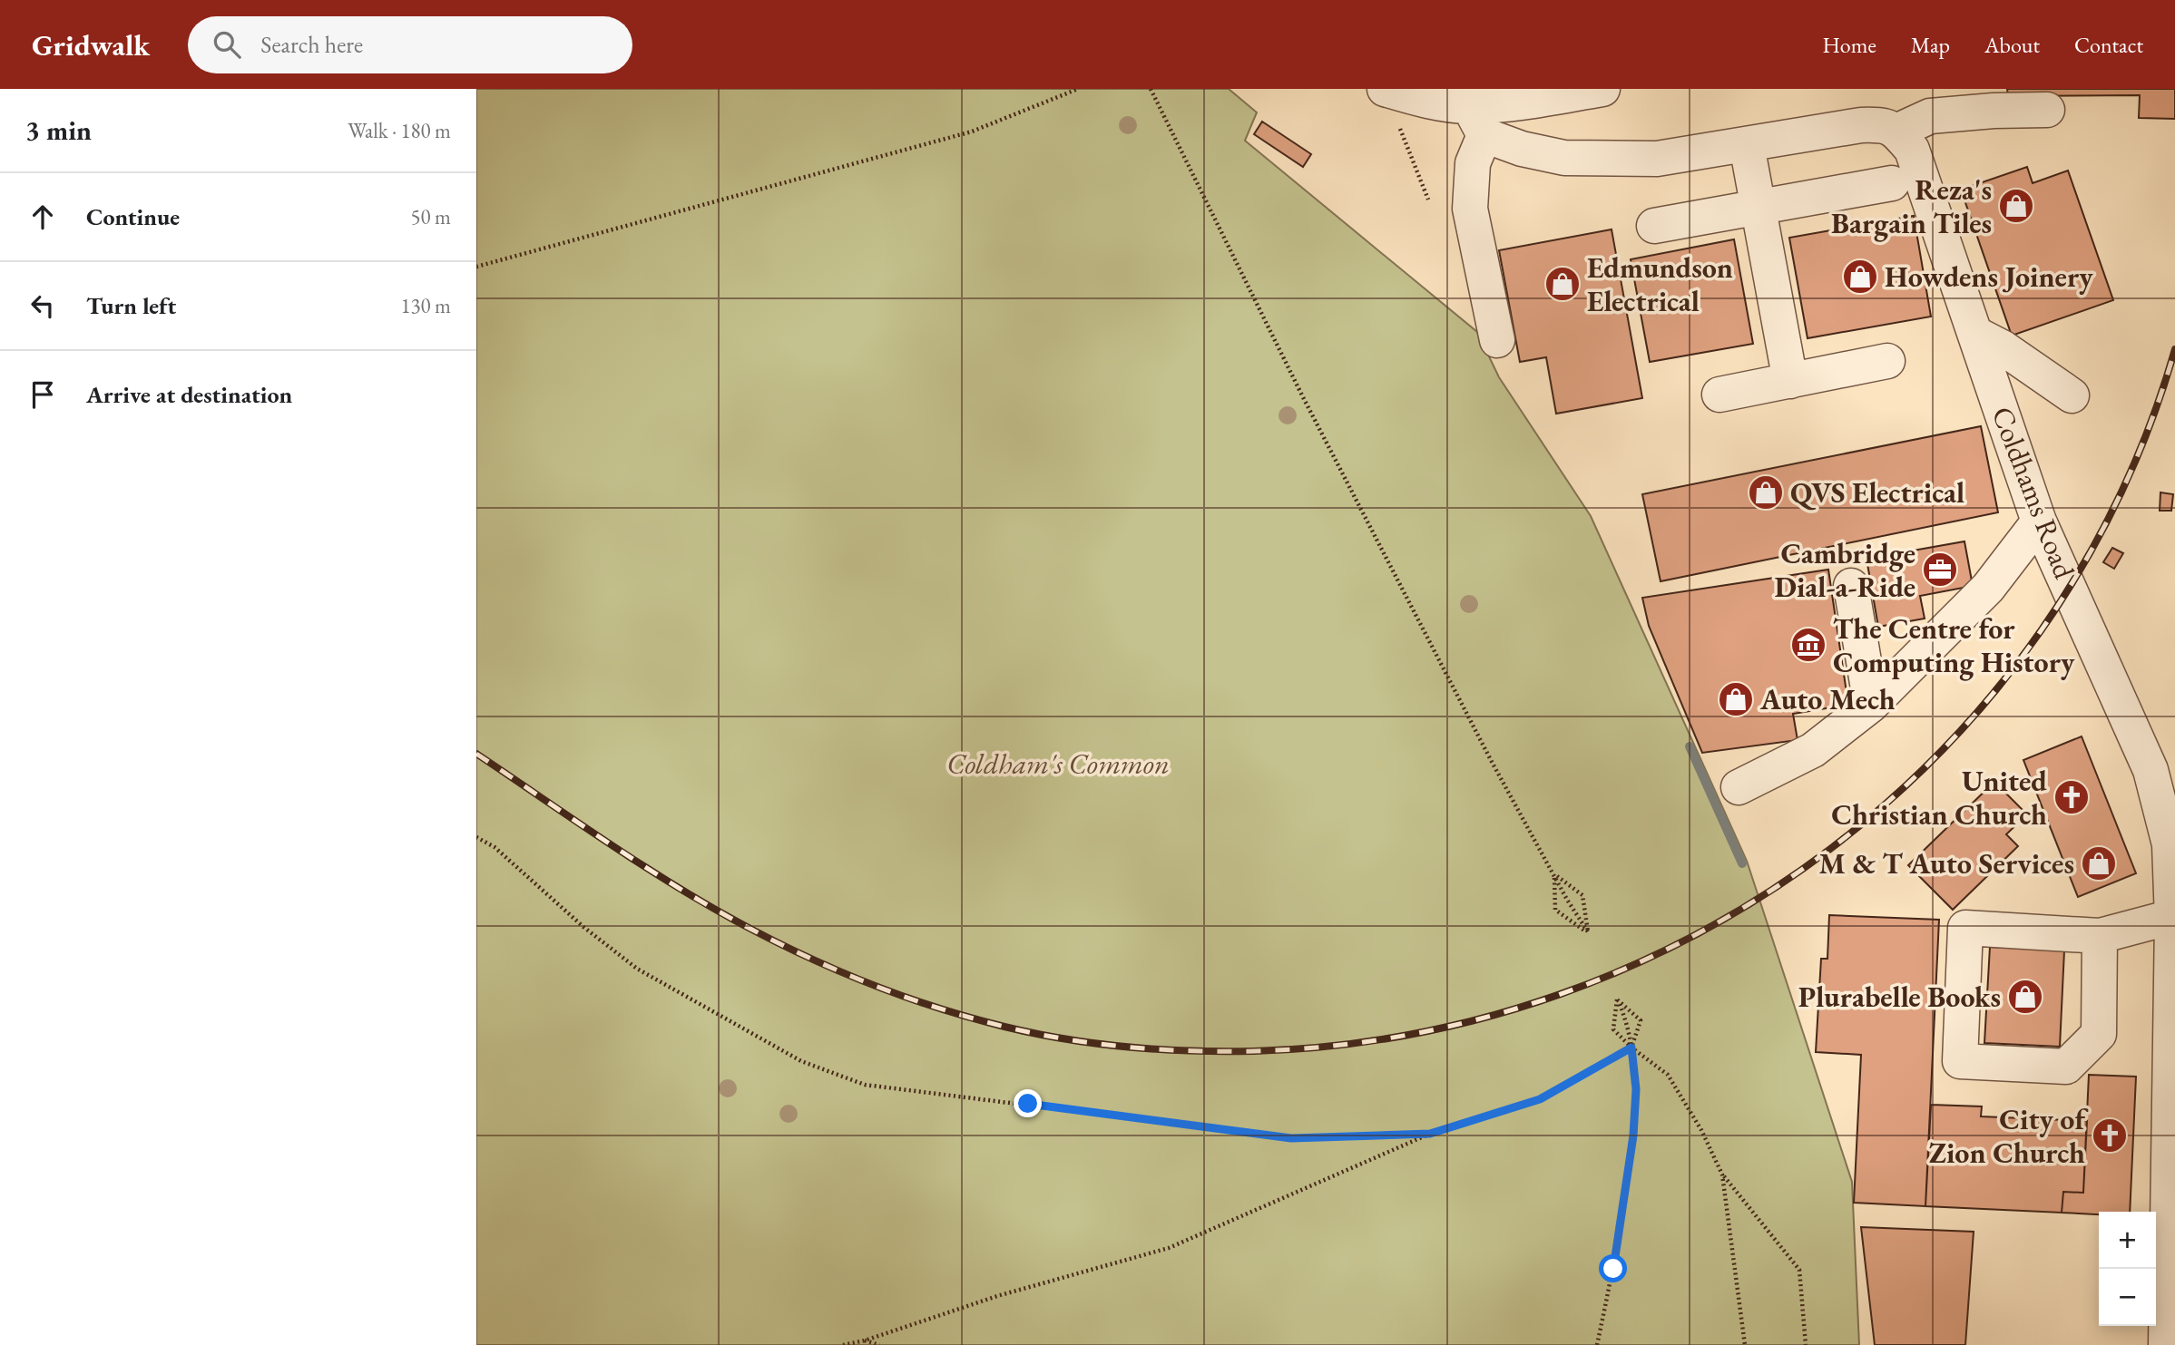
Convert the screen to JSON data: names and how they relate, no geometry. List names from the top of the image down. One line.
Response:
{"streets":{"street":["Coldhams Road"]},"parks":["Coldham's Common"],"places":{"shop":["Reza's Bargain Tiles","Howdens Joinery","Edmundson Electrical","QVS Electrical","Auto Mech","M & T Auto Services","Plurabelle Books"],"office":["Cambridge Dial-a-Ride"],"museum":["The Centre for Computing History"],"church":["United Christian Church","City of Zion Church"]},"page":{"header":"Gridwalk","search":"Search here","nav":["Home","Map","About","Contact"],"heading":["3 min","Walk · 180 m"],"list":[["Continue","50 m"],["Turn left","130 m"],"Arrive at destination"],"map_buttons":["+","−"]}}
